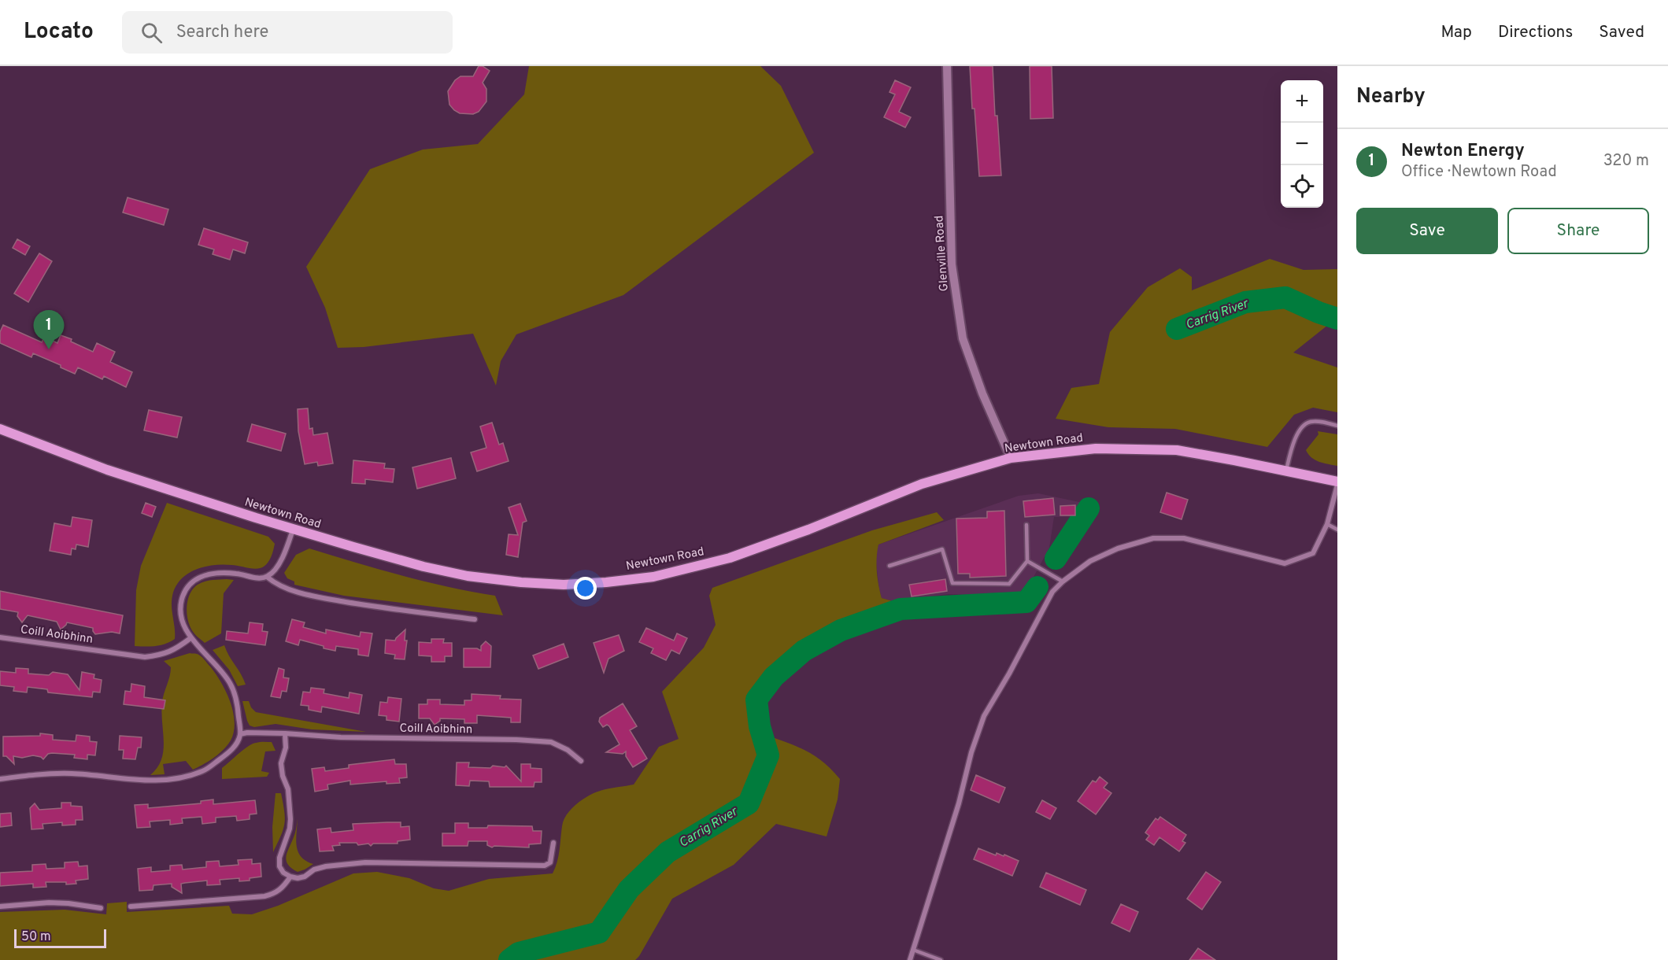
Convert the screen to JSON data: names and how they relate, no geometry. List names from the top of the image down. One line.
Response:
{"streets":{"main road":["Newtown Road"],"street":["Glenville Road","Coill Aoibhinn"]},"crossings":[["Glenville Road","Newtown Road"]],"water":["Carrig River"],"scale_bar":"50 m","page":{"header":"Locato","search":"Search here","nav":["Map","Directions","Saved"],"heading":"Nearby","map_buttons":["+","−"],"list":[{"mark":"1","name":"Newton Energy","note":"Office · Newtown Road","value":"320 m"}],"buttons":["Save","Share"],"pins":"1","scale":"50 m"}}
